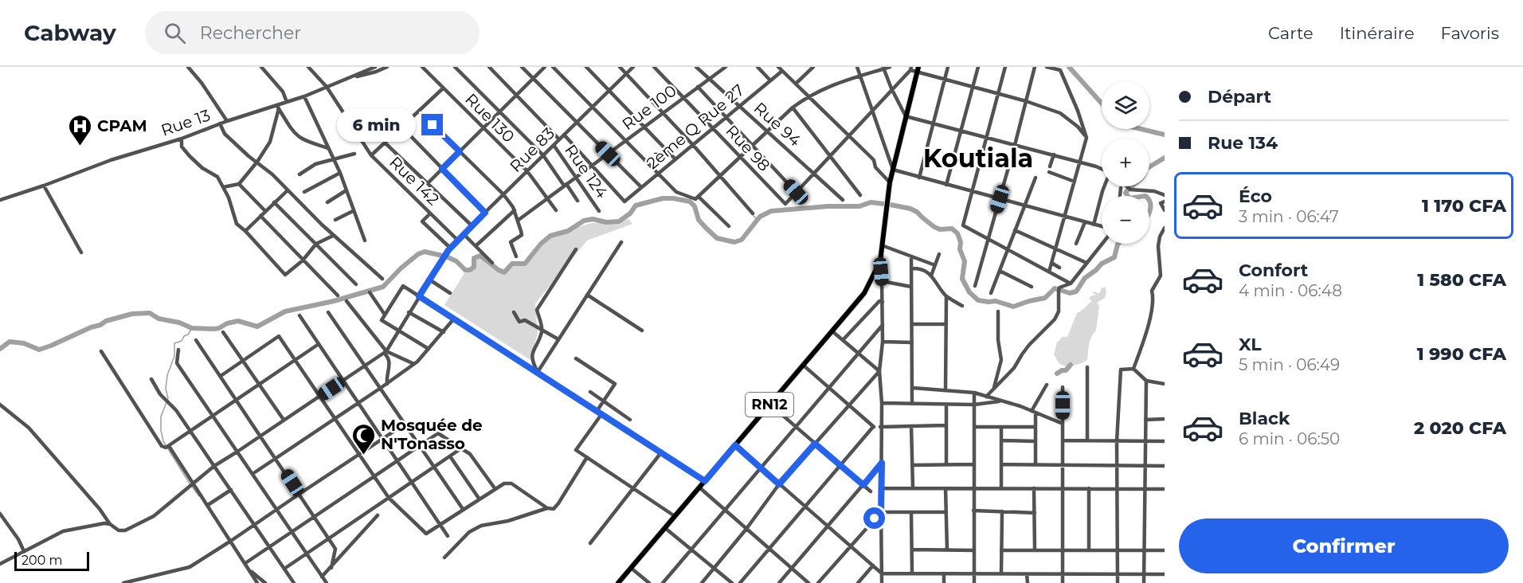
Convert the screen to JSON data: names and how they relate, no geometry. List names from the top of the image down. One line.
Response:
{"streets":{"main road":["RN12"],"street":["Rue 100","Rue 130","Rue 13","Rue 94","2ème Q Rue 27","Rue 98","Rue 83","Rue 124","Rue 142"]},"crossings":[["Rue 100","Rue 130"],["Rue 100","Rue 94"],["Rue 100","2ème Q Rue 27"],["Rue 100","Rue 98"],["Rue 100","Rue 124"],["Rue 130","Rue 83"],["Rue 13","Rue 142"],["Rue 94","2ème Q Rue 27"],["2ème Q Rue 27","Rue 98"],["Rue 83","Rue 124"],["Rue 83","Rue 142"]],"districts":["Koutiala"],"places":{"hospital":["CPAM"],"mosque":["Mosquée de N'Tonasso"]},"scale_bar":"200 m","page":{"header":"Cabway","search":"Rechercher","nav":["Carte","Itinéraire","Favoris"],"banner":["Départ","Rue 134"],"map_buttons":["+","−"],"bubble":"6 min","list":[{"name":"Éco","note":"3 min · 06:47","value":"1 170 CFA"},{"name":"Confort","note":"4 min · 06:48","value":"1 580 CFA"},{"name":"XL","note":"5 min · 06:49","value":"1 990 CFA"},{"name":"Black","note":"6 min · 06:50","value":"2 020 CFA"}],"buttons":"Confirmer","scale":"200 m"}}
